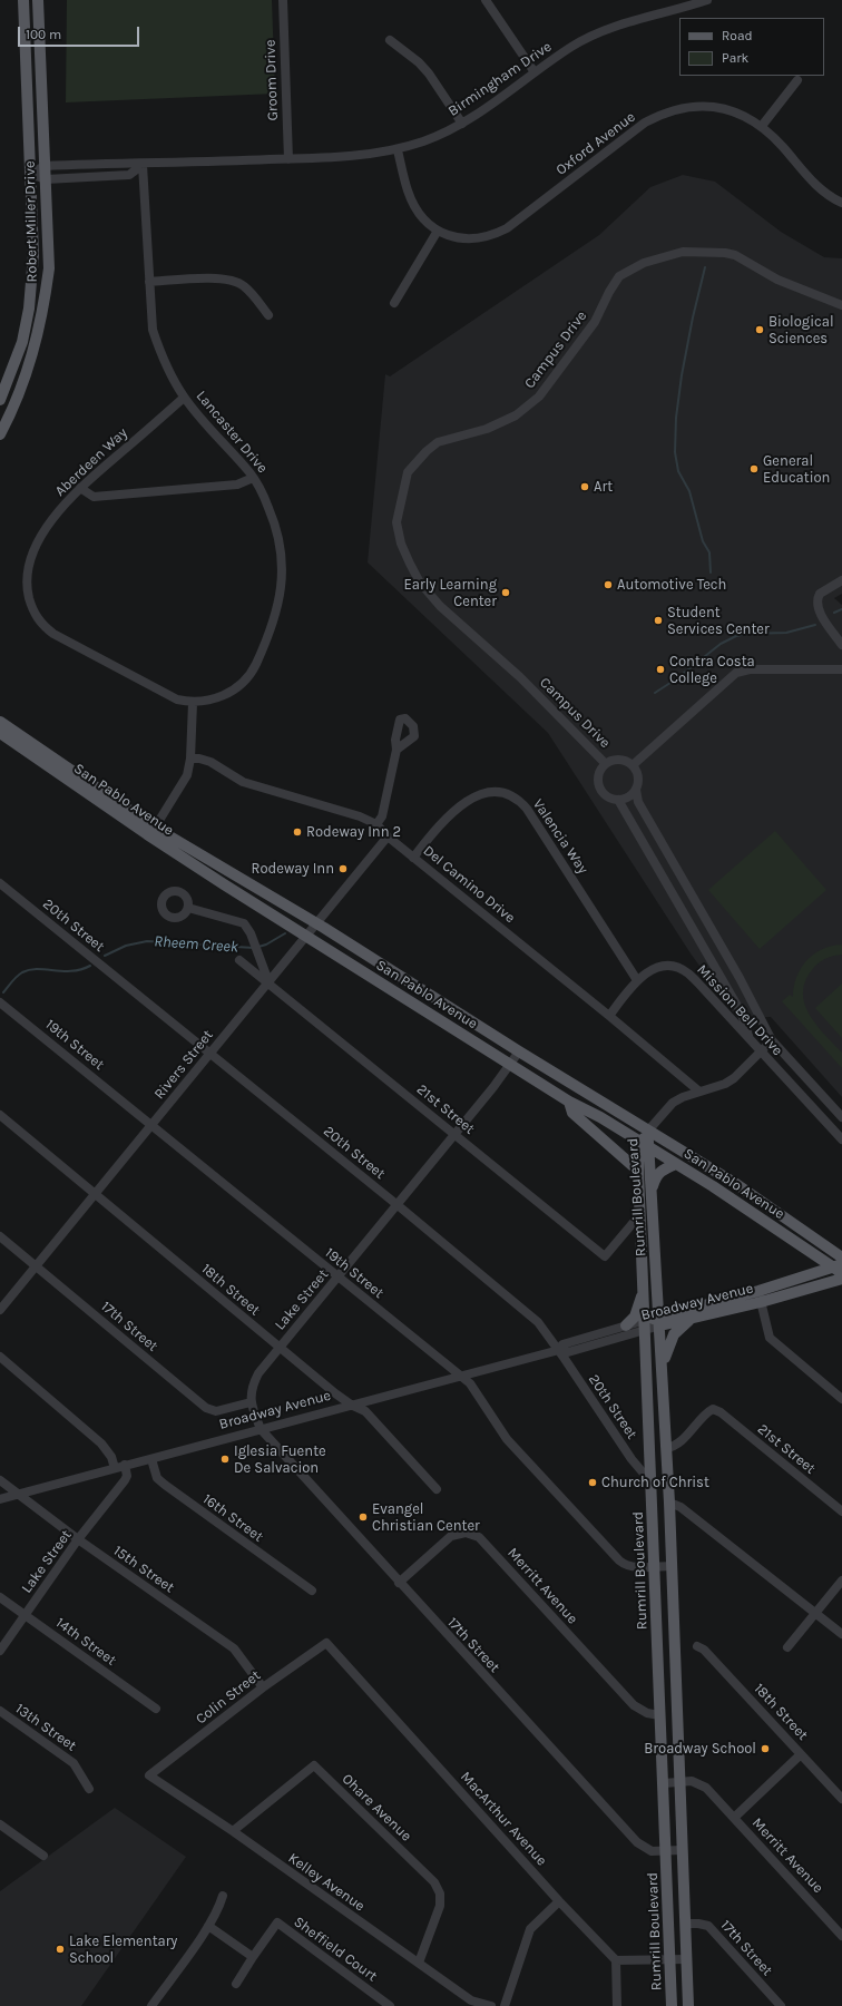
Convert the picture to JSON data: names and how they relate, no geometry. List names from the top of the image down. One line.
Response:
{"streets":{"main road":["Robert Miller Drive","San Pablo Avenue","Rumrill Boulevard","Broadway Avenue"],"street":["Birmingham Drive","Groom Drive","Oxford Avenue","Campus Drive","Lancaster Drive","Aberdeen Way","Valencia Way","Del Camino Drive","20th Street","Mission Bell Drive","19th Street","Rivers Street","21st Street","18th Street","Lake Street","17th Street","16th Street","15th Street","Merritt Avenue","14th Street","Colin Street","13th Street","Ohare Avenue","MacArthur Avenue","Kelley Avenue","Sheffield Court"]},"crossings":[["Birmingham Drive","Groom Drive"],["Birmingham Drive","Oxford Avenue"],["Birmingham Drive","Robert Miller Drive"],["Birmingham Drive","Lancaster Drive"],["Lancaster Drive","Aberdeen Way"],["San Pablo Avenue","Rivers Street"],["San Pablo Avenue","Rumrill Boulevard"],["San Pablo Avenue","Lake Street"],["San Pablo Avenue","Broadway Avenue"],["Valencia Way","Del Camino Drive"],["Valencia Way","Mission Bell Drive"],["Del Camino Drive","Mission Bell Drive"],["Del Camino Drive","Rivers Street"],["20th Street","Rivers Street"],["20th Street","Rumrill Boulevard"],["20th Street","Lake Street"],["20th Street","Broadway Avenue"],["19th Street","Rivers Street"],["19th Street","Rumrill Boulevard"],["19th Street","Lake Street"],["19th Street","Broadway Avenue"],["Rivers Street","21st Street"],["Rivers Street","18th Street"],["Rivers Street","17th Street"],["21st Street","Rumrill Boulevard"],["21st Street","Lake Street"],["Rumrill Boulevard","Broadway Avenue"],["Rumrill Boulevard","17th Street"],["Rumrill Boulevard","Merritt Avenue"],["18th Street","Lake Street"],["18th Street","Broadway Avenue"],["Lake Street","Broadway Avenue"],["Lake Street","17th Street"],["Lake Street","15th Street"],["Lake Street","14th Street"],["Broadway Avenue","17th Street"],["Broadway Avenue","16th Street"],["Broadway Avenue","15th Street"],["17th Street","Merritt Avenue"],["15th Street","Colin Street"],["Colin Street","MacArthur Avenue"],["Colin Street","Kelley Avenue"],["Ohare Avenue","Kelley Avenue"]],"water":["Rheem Creek"],"places":["Biological Sciences","General Education","Art","Automotive Tech","Early Learning Center","Student Services Center","Contra Costa College","Rodeway Inn 2","Rodeway Inn","Iglesia Fuente De Salvacion","Church of Christ","Evangel Christian Center","Broadway School","Lake Elementary School"],"legend":["Road","Park"],"scale_bar":"100 m"}
